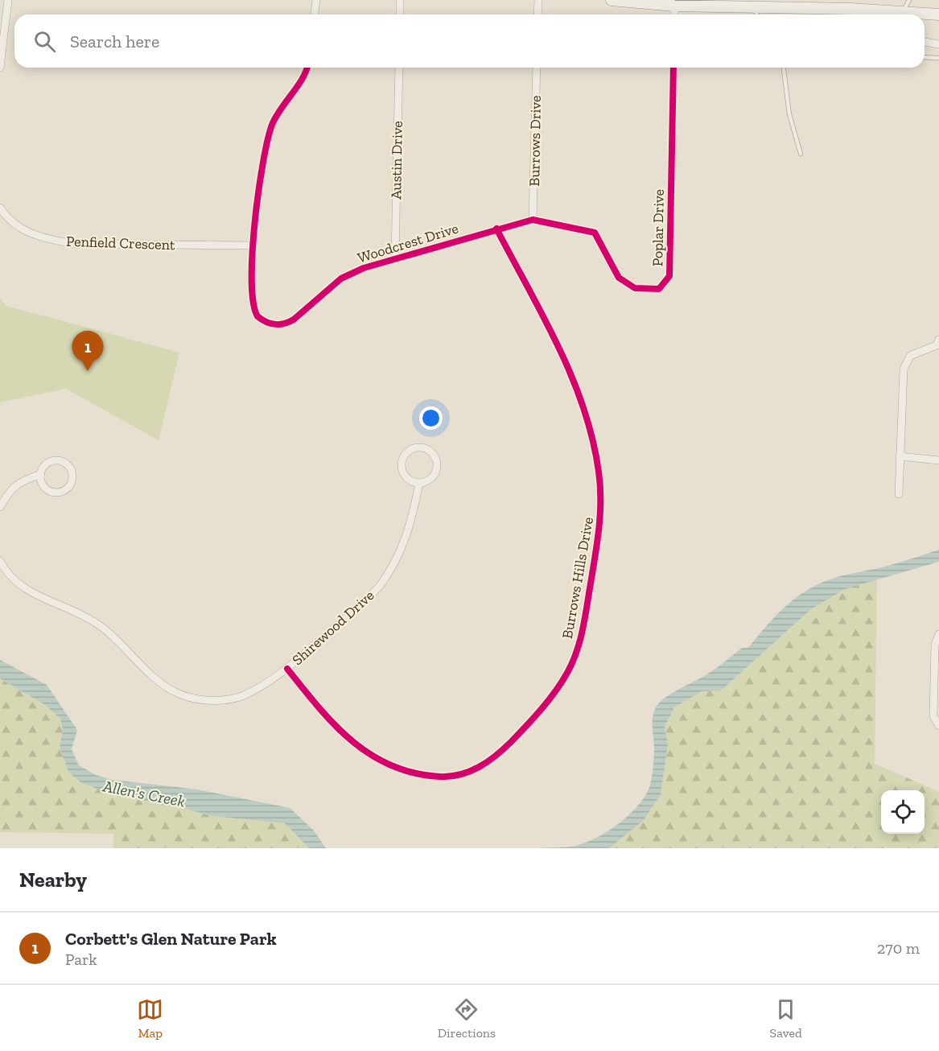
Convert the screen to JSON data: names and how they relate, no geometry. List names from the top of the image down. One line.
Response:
{"streets":{"street":["Burrows Drive","Austin Drive","Poplar Drive","Penfield Crescent","Woodcrest Drive","Burrows Hills Drive","Shirewood Drive"]},"crossings":[["Burrows Drive","Poplar Drive"],["Burrows Drive","Woodcrest Drive"],["Austin Drive","Woodcrest Drive"],["Poplar Drive","Woodcrest Drive"],["Penfield Crescent","Woodcrest Drive"],["Woodcrest Drive","Burrows Hills Drive"],["Burrows Hills Drive","Shirewood Drive"]],"water":["Allen's Creek"],"page":{"search":"Search here","pins":"1","heading":"Nearby","list":[{"mark":"1","name":"Corbett's Glen Nature Park","note":"Park","value":"270 m"}],"nav":["Map","Directions","Saved"]}}
